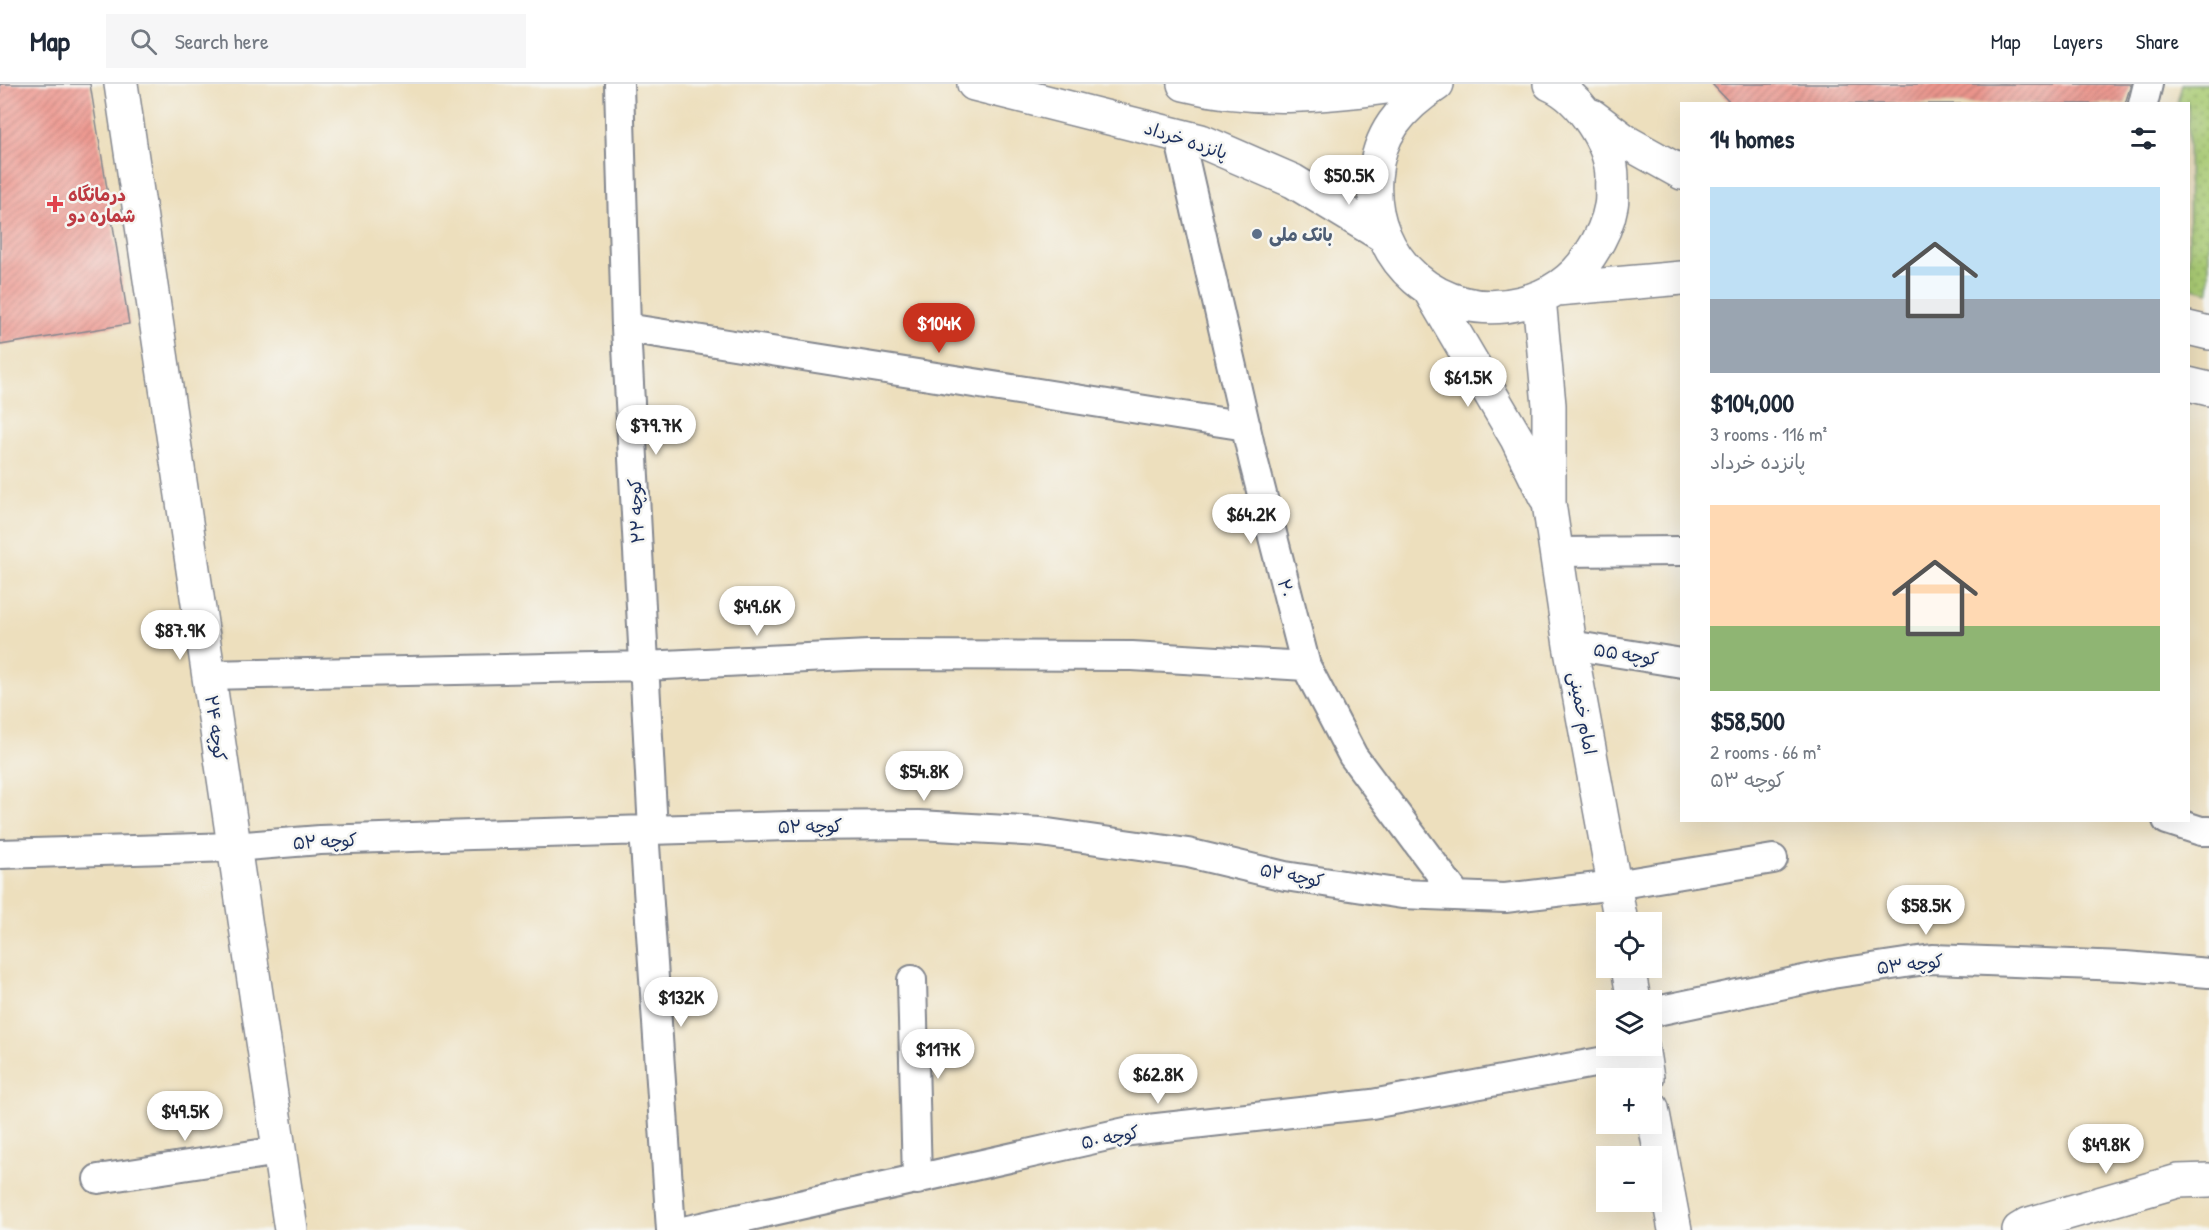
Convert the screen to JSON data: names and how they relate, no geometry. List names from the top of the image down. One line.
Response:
{"streets":{"main road":["پانزده خرداد","امام خمینی","کوچه ۲۴"],"street":["کوچه ۲۲","۲۰","کوچه ۵۵","کوچه ۵۲","کوچه ۵۳","کوچه ۵۰"]},"crossings":[["پانزده خرداد","۲۰"],["کوچه ۲۲","کوچه ۵۲"],["۲۰","کوچه ۵۲"],["کوچه ۵۵","امام خمینی"],["امام خمینی","کوچه ۵۲"],["کوچه ۲۴","کوچه ۵۲"]],"places":{"health":["درمانگاه شماره دو"],"other":["بانک ملی"]},"page":{"header":"Map","search":"Search here","nav":["Map","Layers","Share"],"heading":"14 homes","price":["$50.5K","$104K","$61.5K","$79.7K","$64.2K","$49.6K","$87.9K","$54.8K","$58.5K","$132K","$117K","$62.8K","$49.5K","$49.8K"],"list":[{"name":"$104,000","note":"3 rooms · 116 m² · پانزده خرداد"},{"name":"$58,500","note":"2 rooms · 66 m² · کوچه ۵۳"}],"map_buttons":["+","−"]}}
